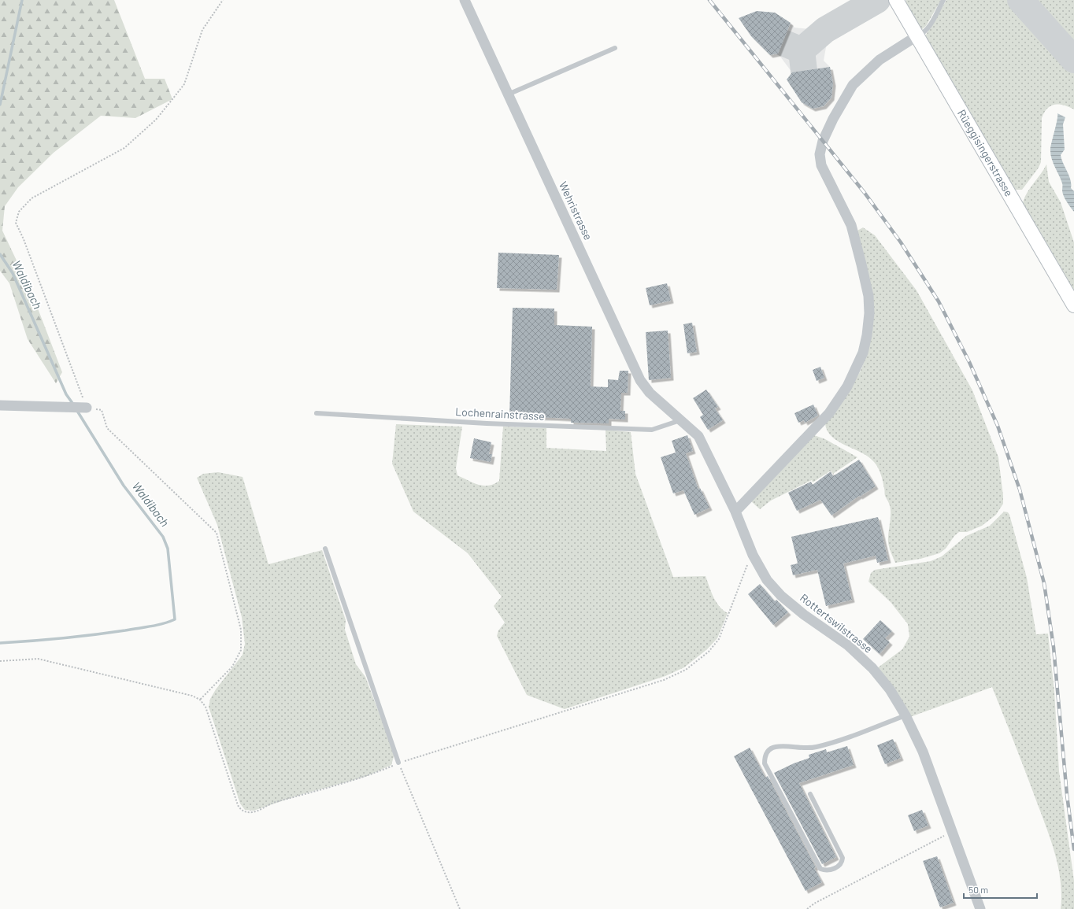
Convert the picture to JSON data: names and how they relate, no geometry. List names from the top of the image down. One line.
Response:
{"streets":{"main road":["Rüeggisingerstrasse"],"street":["Wehristrasse","Rottertswilstrasse"],"lane":["Lochenrainstrasse"]},"crossings":[["Wehristrasse","Lochenrainstrasse"],["Wehristrasse","Rottertswilstrasse"],["Lochenrainstrasse","Rottertswilstrasse"]],"water":["Waldibach"],"scale_bar":"50 m"}
